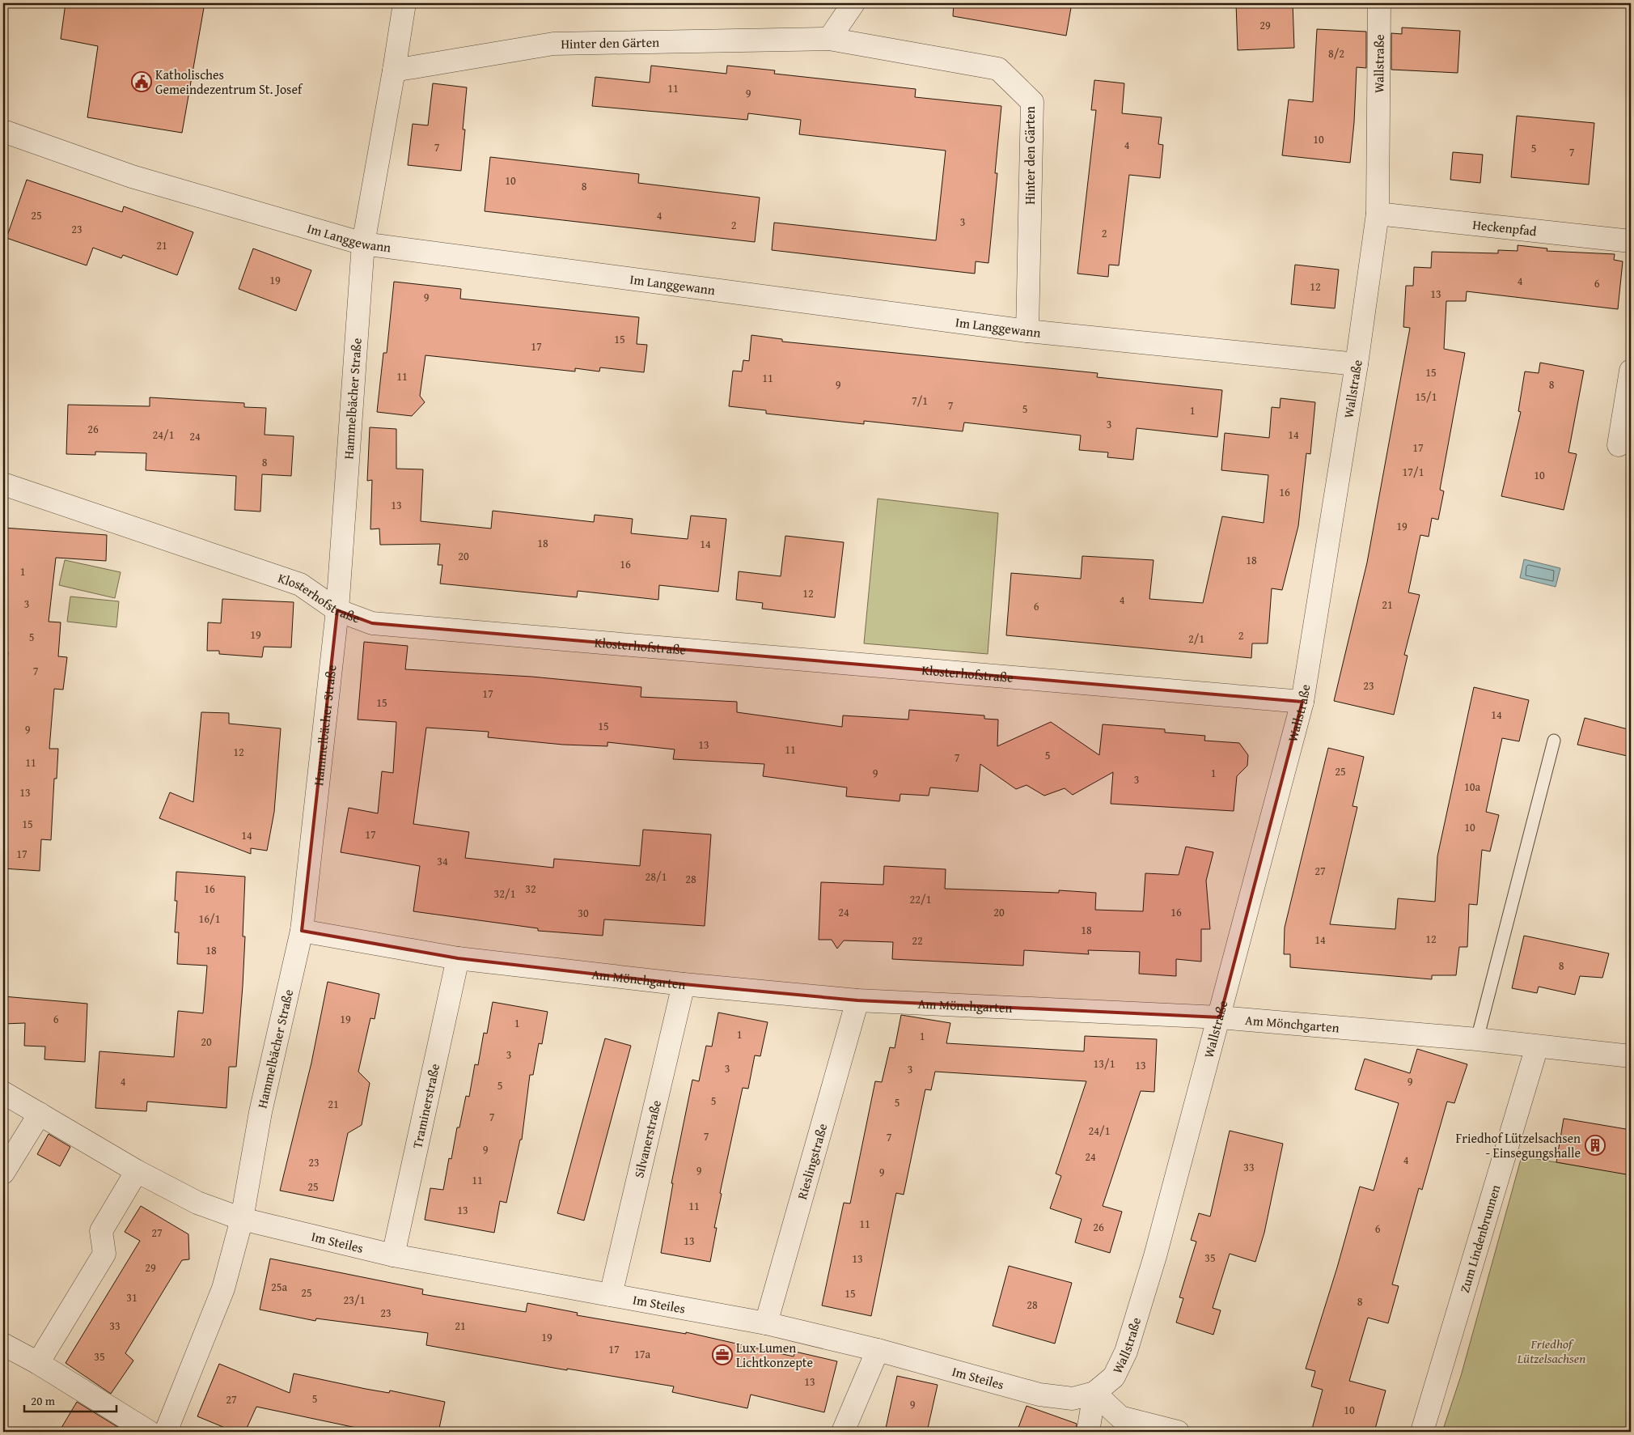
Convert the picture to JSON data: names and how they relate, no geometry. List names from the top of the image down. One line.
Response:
{"streets":{"street":["Hinter den Gärten","Wallstraße","Heckenpfad","Im Langgewann","Hammelbächer Straße","Klosterhofstraße","Am Mönchgarten","Traminerstraße","Silvanerstraße","Rieslingstraße","Zum Lindenbrunnen","Im Steiles"]},"crossings":[["Hinter den Gärten","Im Langgewann"],["Hinter den Gärten","Hammelbächer Straße"],["Wallstraße","Heckenpfad"],["Wallstraße","Im Langgewann"],["Wallstraße","Klosterhofstraße"],["Wallstraße","Am Mönchgarten"],["Wallstraße","Im Steiles"],["Im Langgewann","Hammelbächer Straße"],["Hammelbächer Straße","Klosterhofstraße"],["Hammelbächer Straße","Am Mönchgarten"],["Hammelbächer Straße","Im Steiles"],["Am Mönchgarten","Traminerstraße"],["Am Mönchgarten","Silvanerstraße"],["Am Mönchgarten","Rieslingstraße"],["Am Mönchgarten","Zum Lindenbrunnen"],["Traminerstraße","Im Steiles"],["Silvanerstraße","Im Steiles"],["Rieslingstraße","Im Steiles"]],"parks":["Friedhof Lützelsachsen"],"places":{"public building":["Katholisches Gemeindezentrum St. Josef"],"building":["Friedhof Lützelsachsen - Einsegungshalle"],"office":["Lux Lumen Lichtkonzepte"]},"house_numbers":["29","8/2","11","9","10","4","7","5","7","10","8","25","4","3","2","23","2","21","19","4","6","12","13","9","15","17","15","11","11","9","8","15/1","7/1","7","5","1","3","26","24/1","14","24","17","8","17/1","10","16","13","19","18","14","20","18","16","1","12","4","3","21","6","19","2","5","2/1","7","23","17","15","14","15","9","13","11","12","5","7","11","25","9","1","3","10a","13","15","10","17","14","17","34","27","28/1","28","16","32","32/1","22/1","24","20","16","30","16/1","18","12","14","22","18","8","6","19","1","1","1","20","3","13/1","13","3","3","4","9","5","5","5","21","7","24/1","7","7","9","24","4","23","33","9","9","11","25","11","13","11","26","6","27","13","35","13","29","25a","25","15","31","23/1","8","28","23","33","21","19","17","17a","35","13","5","27","9","10"],"scale_bar":"20 m"}
